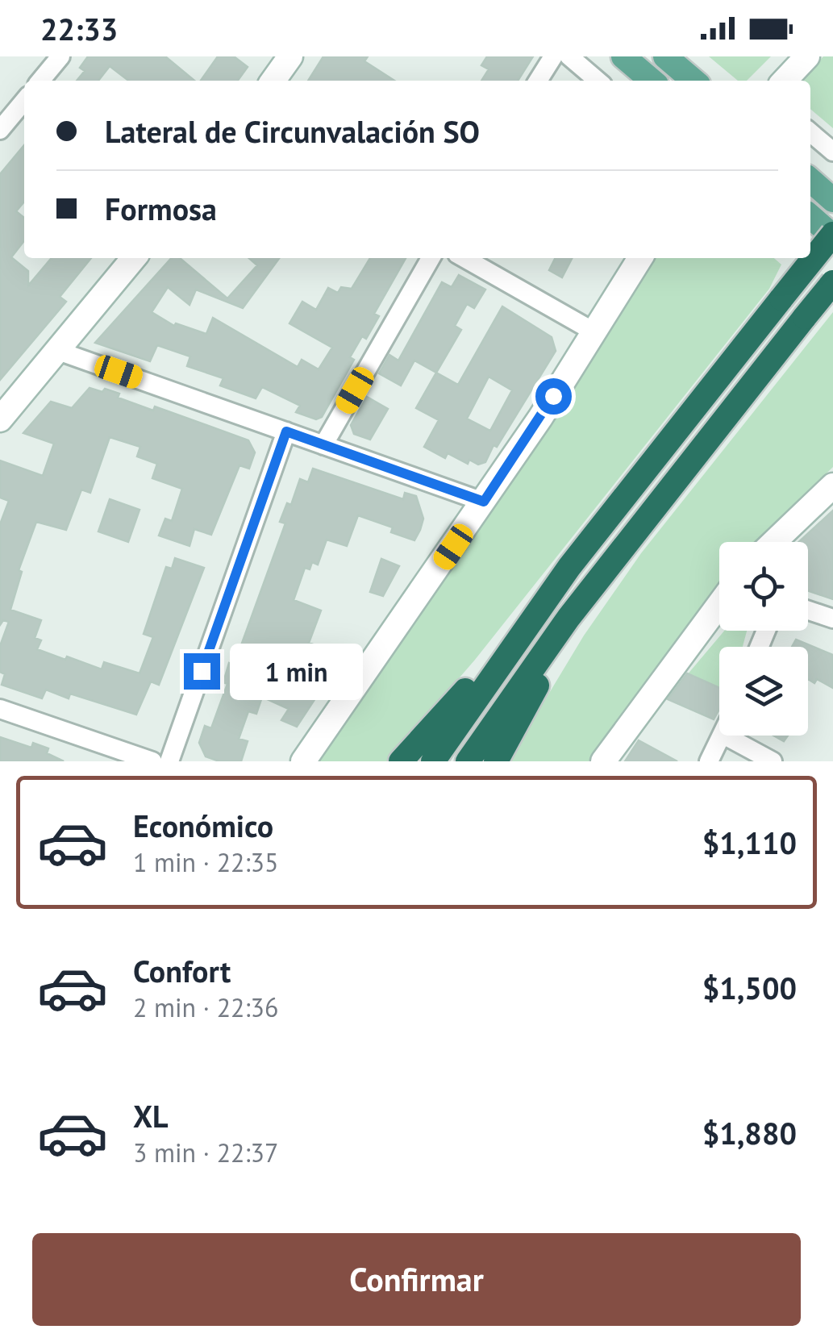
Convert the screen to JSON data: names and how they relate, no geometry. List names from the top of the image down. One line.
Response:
{"page":{"status":"22:33","banner":["Lateral de Circunvalación SO","Formosa"],"bubble":"1 min","list":[{"name":"Económico","note":"1 min · 22:35","value":"$1,110"},{"name":"Confort","note":"2 min · 22:36","value":"$1,500"},{"name":"XL","note":"3 min · 22:37","value":"$1,880"}],"buttons":"Confirmar"}}
